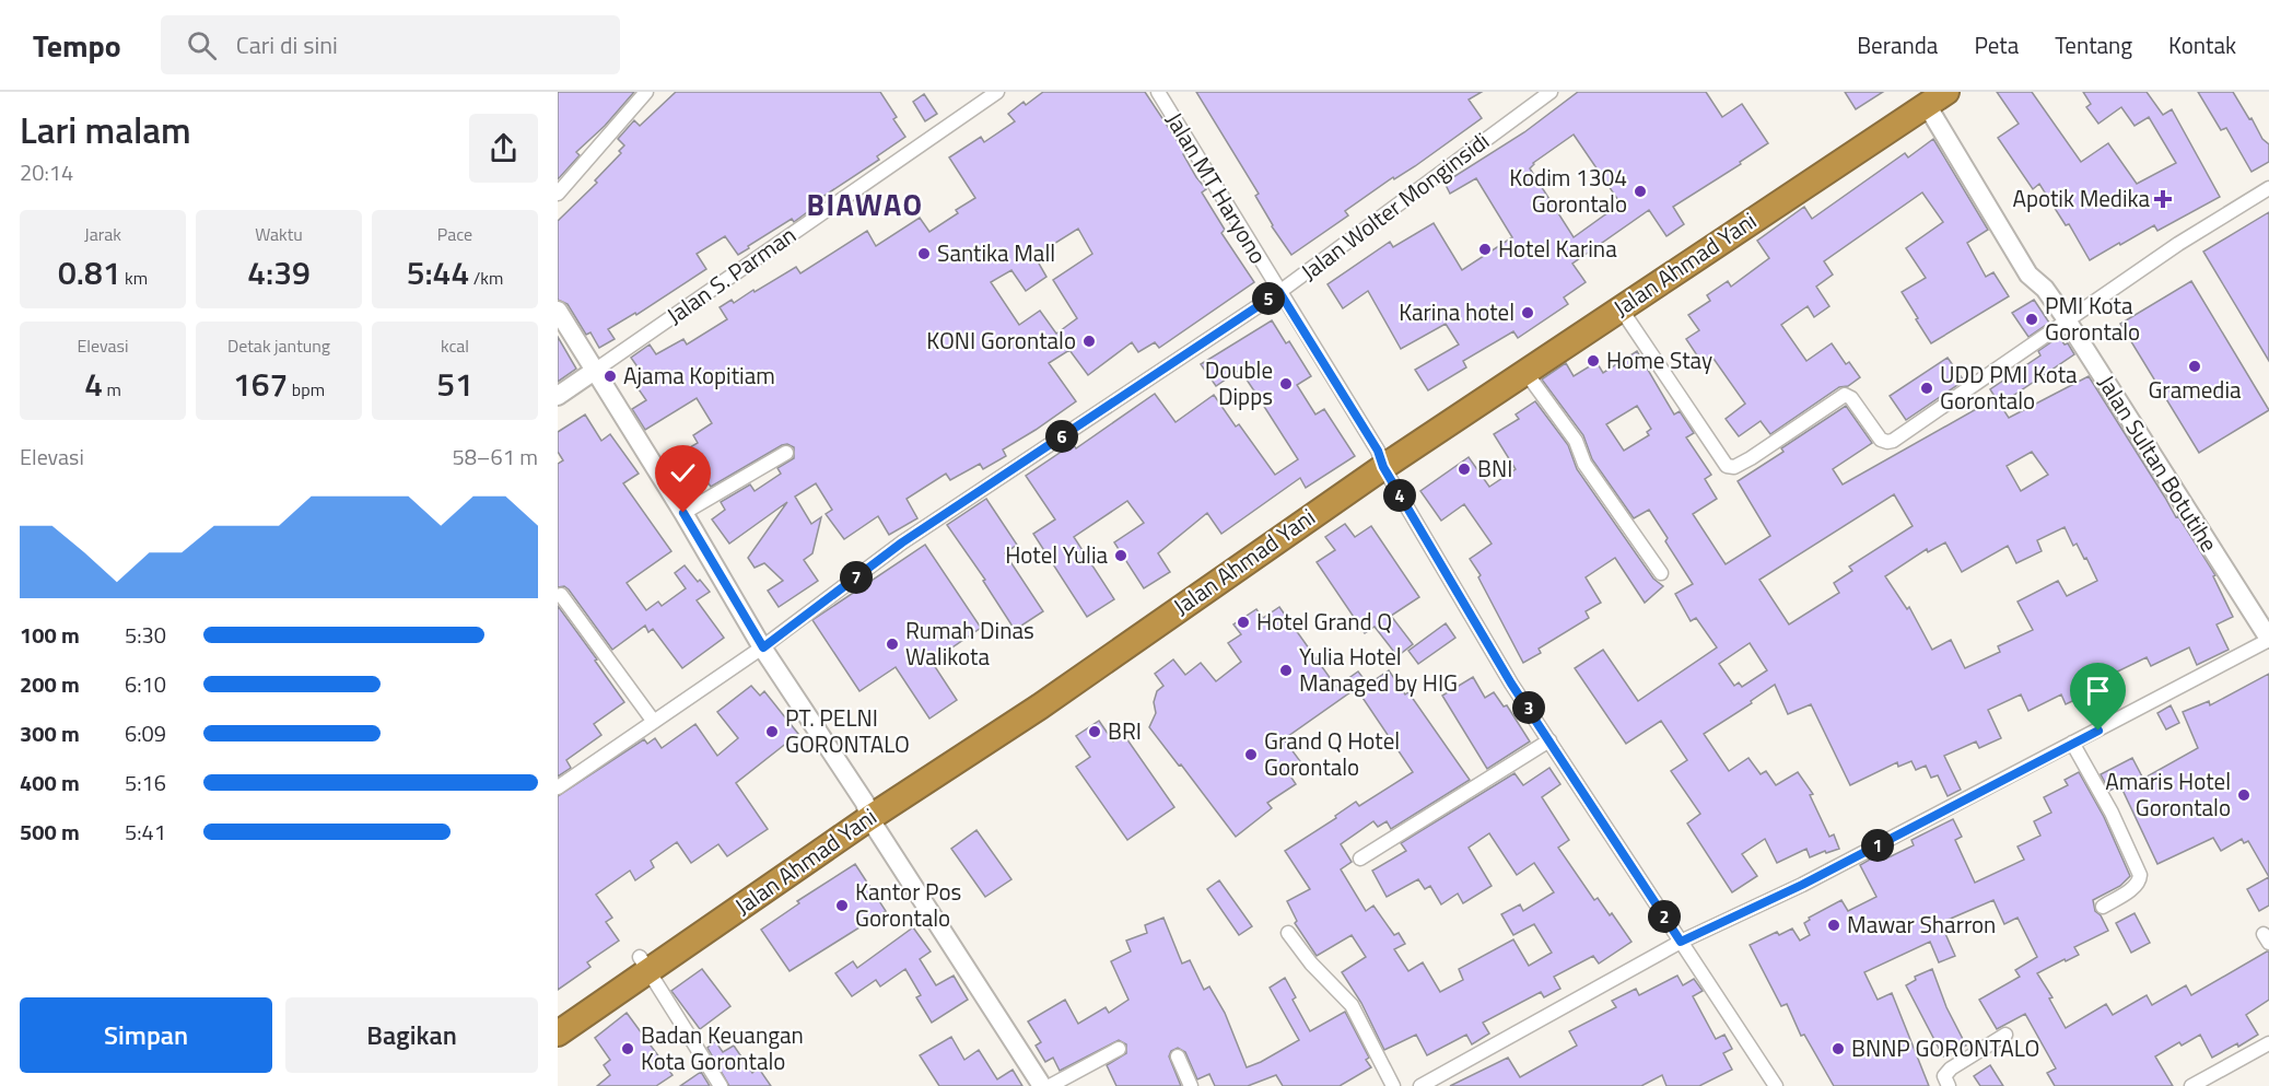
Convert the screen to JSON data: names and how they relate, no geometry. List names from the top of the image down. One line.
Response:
{"streets":{"highway":["Jalan Ahmad Yani"],"street":["Jalan MT Haryono","Jalan Wolter Monginsidi","Jalan S. Parman","Jalan Sultan Botutihe"]},"crossings":[["Jalan MT Haryono","Jalan Wolter Monginsidi"],["Jalan MT Haryono","Jalan Ahmad Yani"],["Jalan Ahmad Yani","Jalan Sultan Botutihe"]],"districts":["BIAWAO"],"places":{"other":["Kodim 1304 Gorontalo","Hotel Karina","Santika Mall","Karina hotel","PMI Kota Gorontalo","KONI Gorontalo","Home Stay","Gramedia","Ajama Kopitiam","Double Dipps","UDD PMI Kota Gorontalo","BNI","Hotel Yulia","Hotel Grand Q","Rumah Dinas Walikota","Yulia Hotel Managed by HIG","PT. PELNI GORONTALO","BRI","Grand Q Hotel Gorontalo","Amaris Hotel Gorontalo","Kantor Pos Gorontalo","Mawar Sharron","Badan Keuangan Kota Gorontalo","BNNP GORONTALO"],"health":["Apotik Medika"]},"page":{"header":"Tempo","search":"Cari di sini","nav":["Beranda","Peta","Tentang","Kontak"],"heading":["Lari malam","20:14"],"stats":[["Jarak","0.81 km"],["Waktu","4:39"],["Pace","5:44 /km"],["Elevasi","4 m"],["Detak jantung","167 bpm"],["kcal","51"]],"pins":["5","6","4","7","3","1","2"],"chart":["Elevasi","58–61 m"],"list":[{"name":"100 m","note":"5:30"},{"name":"200 m","note":"6:10"},{"name":"300 m","note":"6:09"},{"name":"400 m","note":"5:16"},{"name":"500 m","note":"5:41"}],"buttons":["Simpan","Bagikan"]}}
